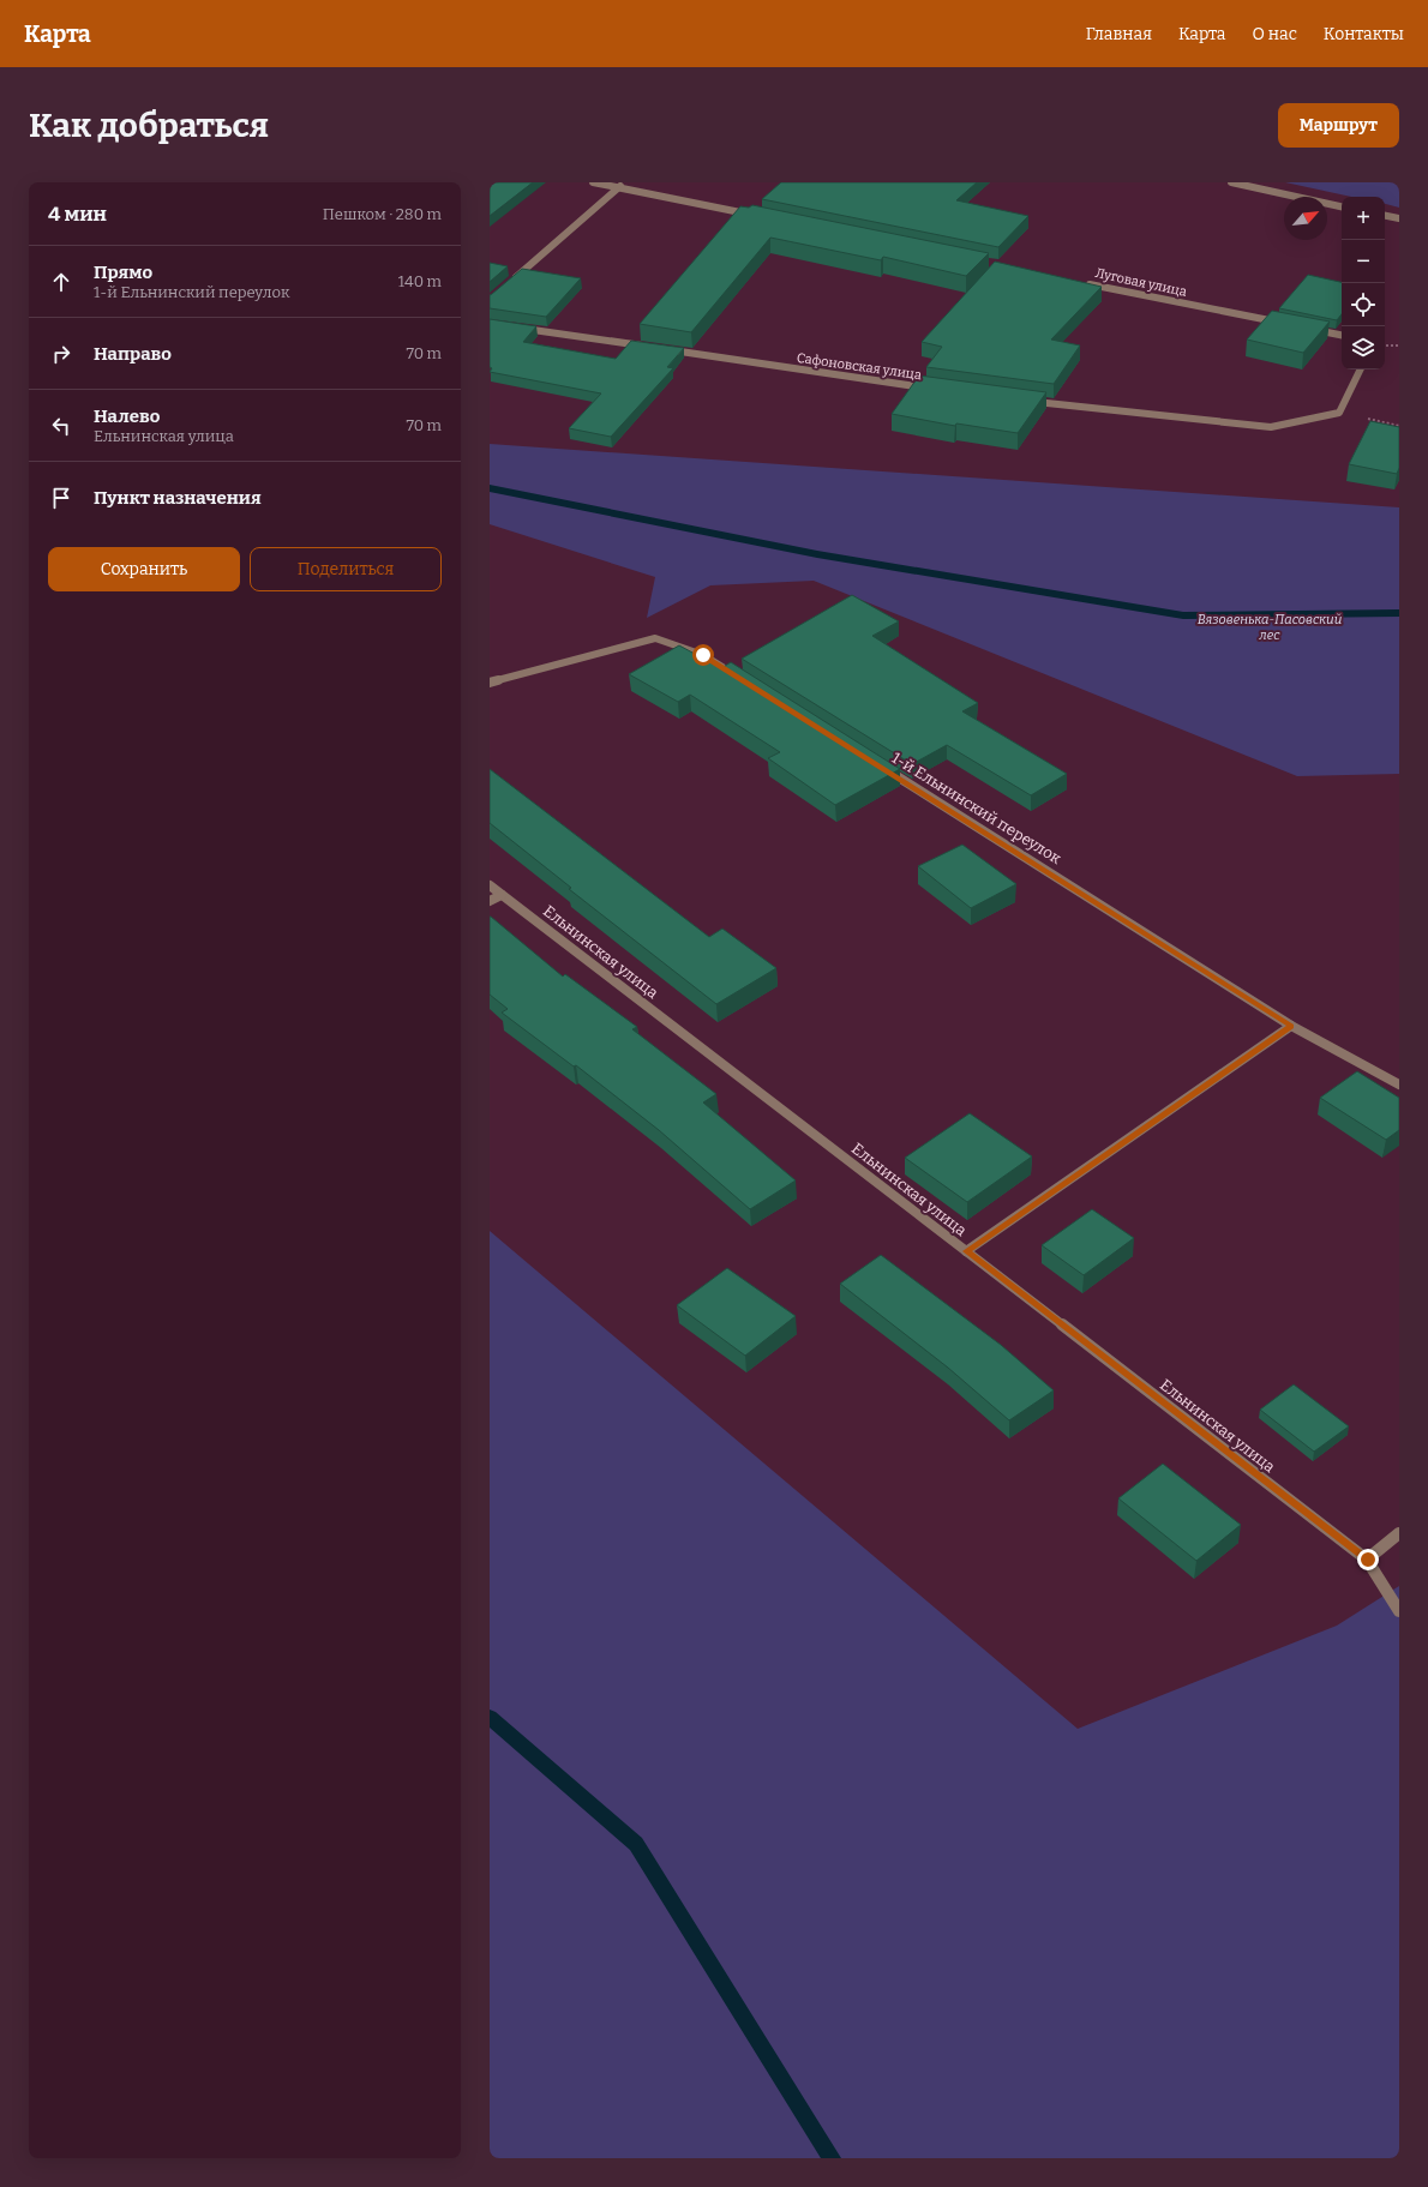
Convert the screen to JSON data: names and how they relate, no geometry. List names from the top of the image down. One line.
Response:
{"streets":{"street":["Луговая улица","Сафоновская улица","1-й Ельнинский переулок","Ельнинская улица"]},"parks":["Вязовенька-Пасовский лес"],"north":"top right","page":{"header":"Карта","nav":["Главная","Карта","О нас","Контакты"],"buttons":["Маршрут",["Сохранить","Поделиться"]],"title":"Как добраться","heading":["4 мин","Пешком · 280 m"],"map_buttons":["+","−"],"list":[["Прямо","1-й Ельнинский переулок","140 m"],["Направо","70 m"],["Налево","Ельнинская улица","70 m"],"Пункт назначения"]}}
